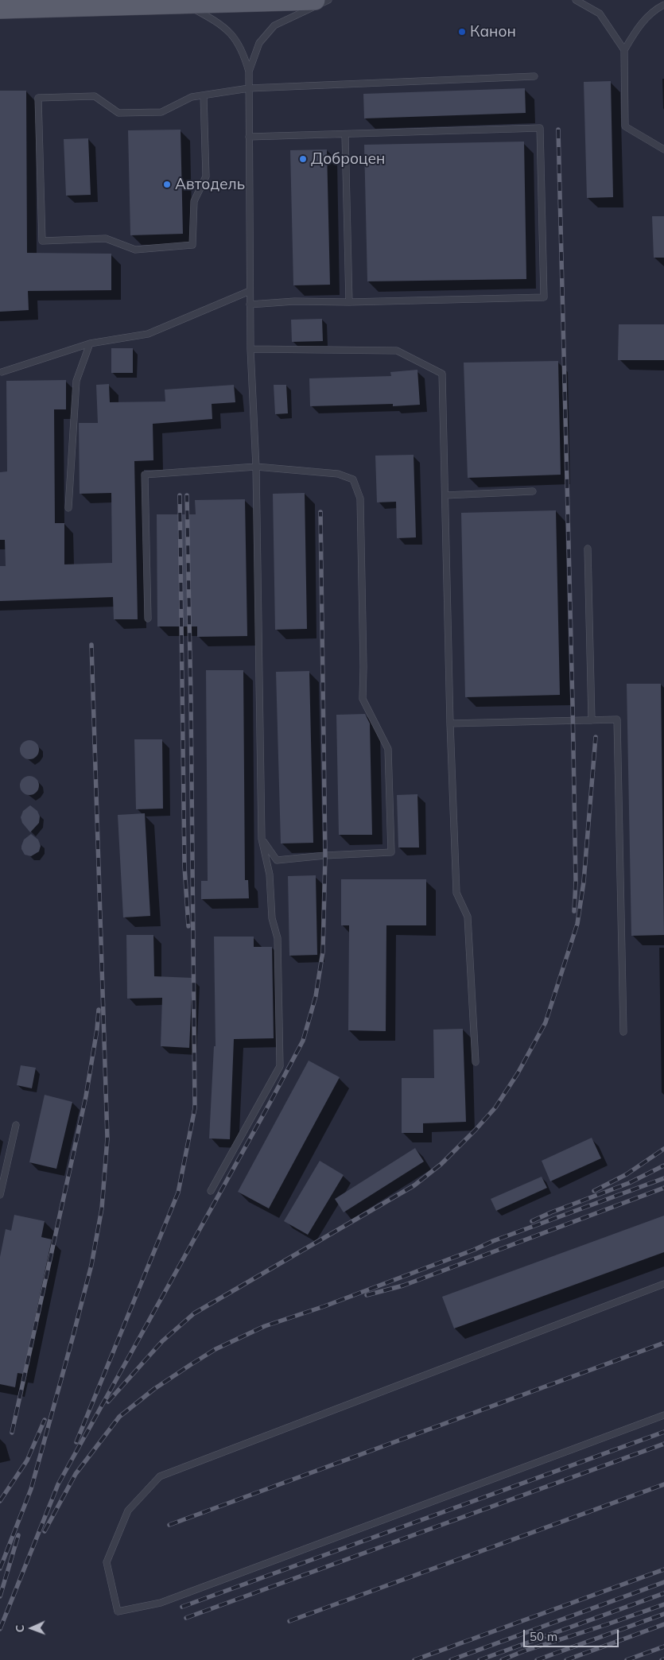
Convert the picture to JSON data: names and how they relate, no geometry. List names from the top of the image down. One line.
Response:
{"places":["Канон","Доброцен","Автодель"],"scale_bar":"50 m","north":"left"}
